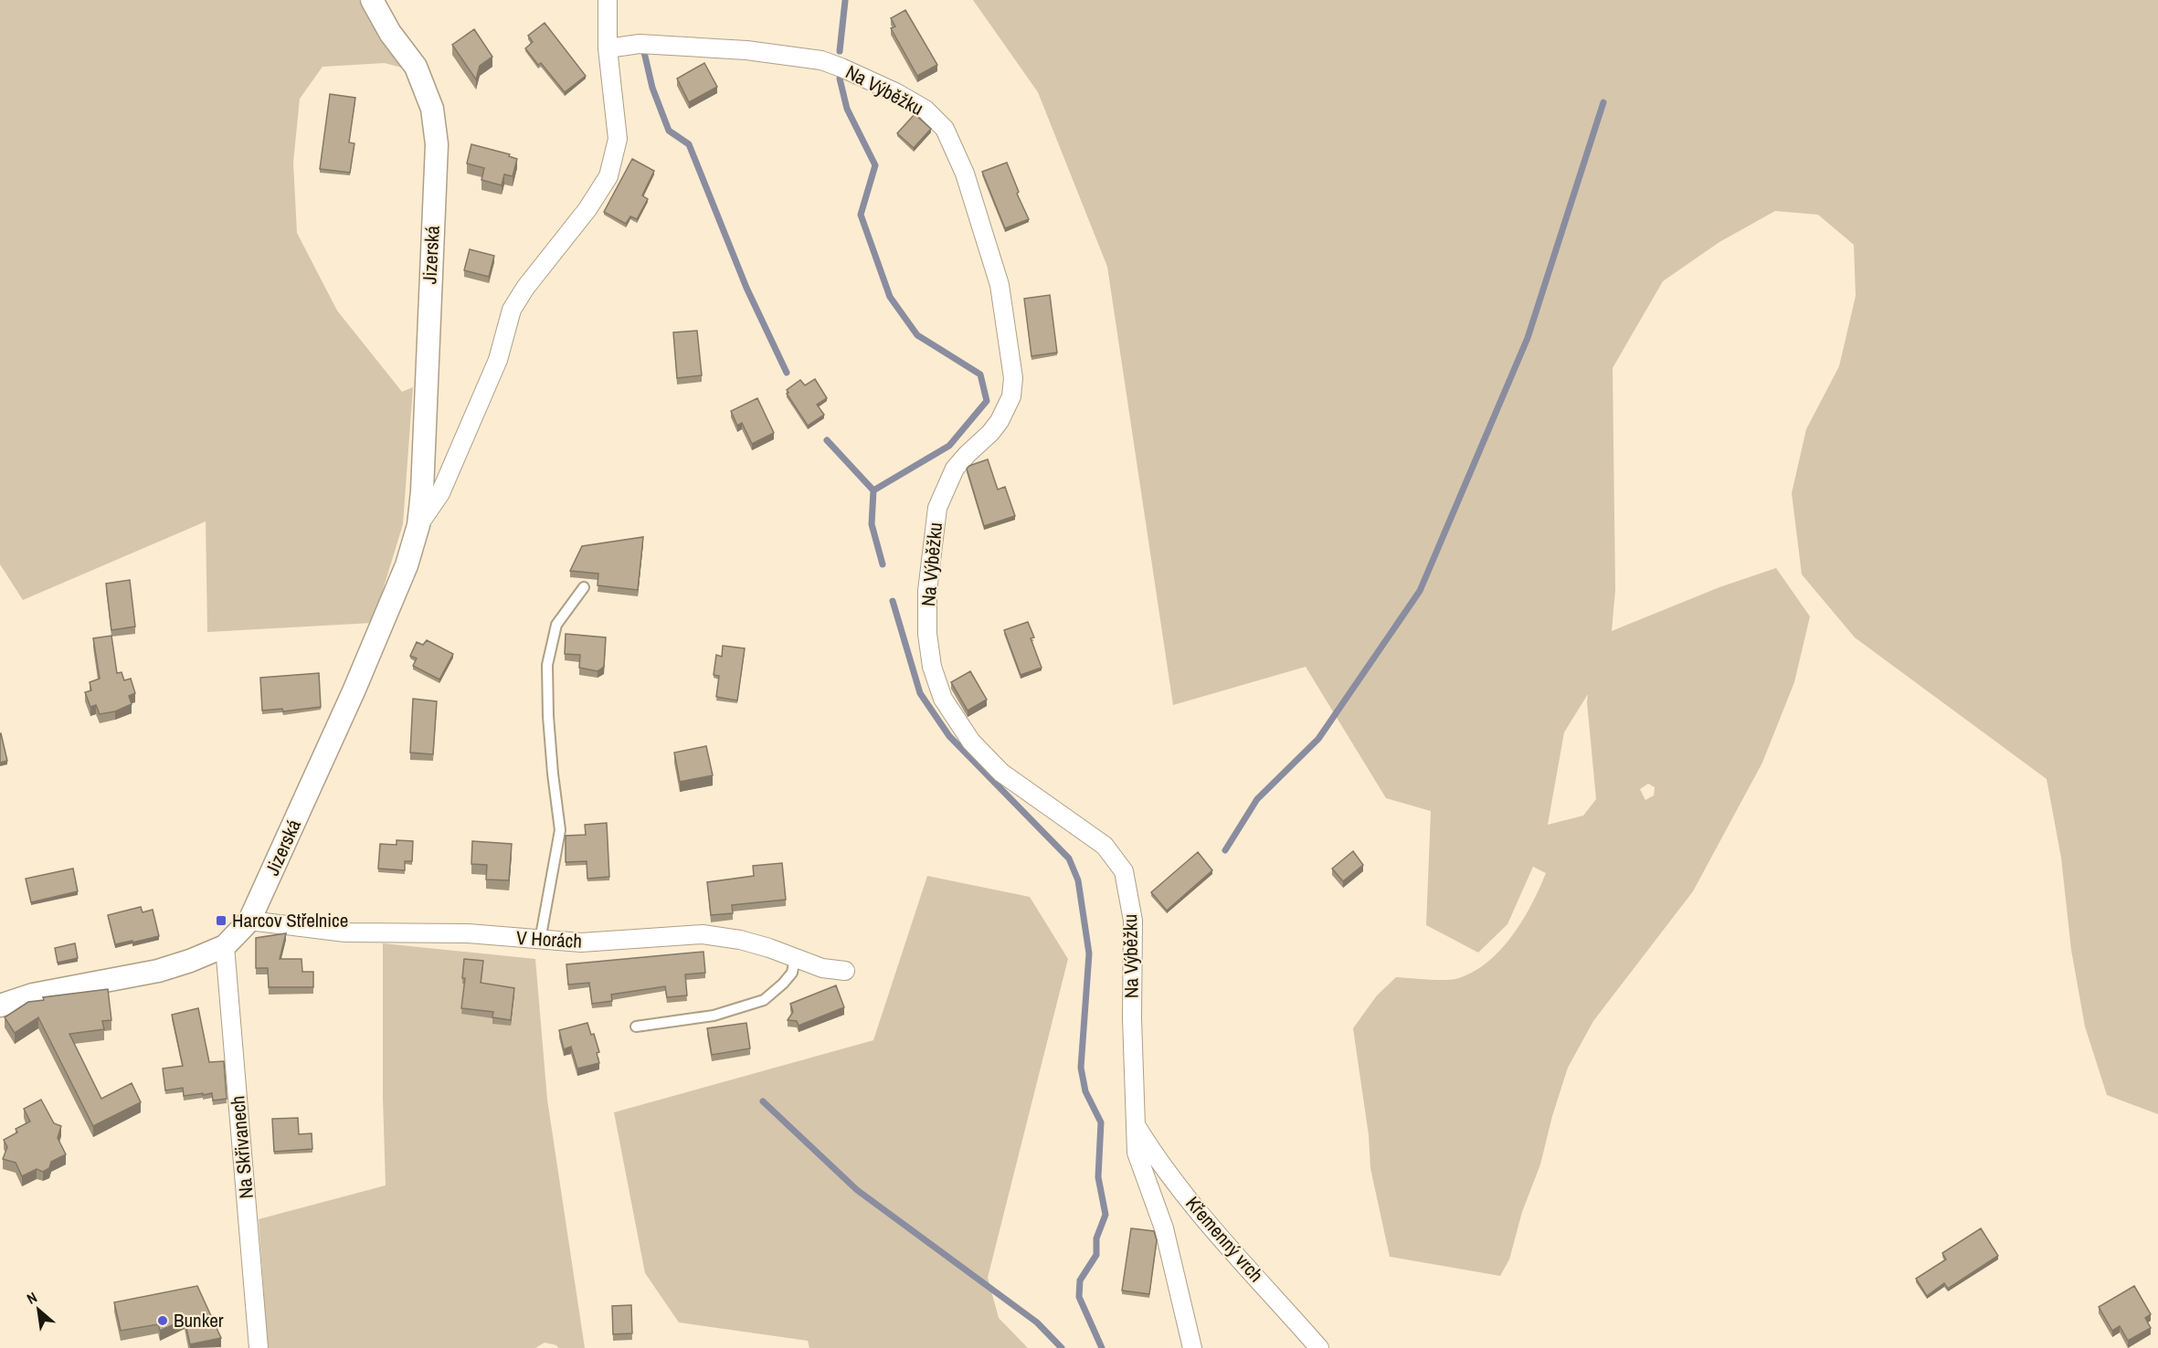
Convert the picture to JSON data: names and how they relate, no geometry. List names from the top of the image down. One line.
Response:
{"streets":{"street":["Na Výběžku","Jizerská","V Horách","Na Skřivanech","Křemenný vrch"]},"crossings":[["Na Výběžku","Jizerská"],["Na Výběžku","Křemenný vrch"],["Jizerská","V Horách"],["Jizerská","Na Skřivanech"]],"places":{"transit":["Harcov Střelnice"],"other":["Bunker"]},"north":"top left"}
